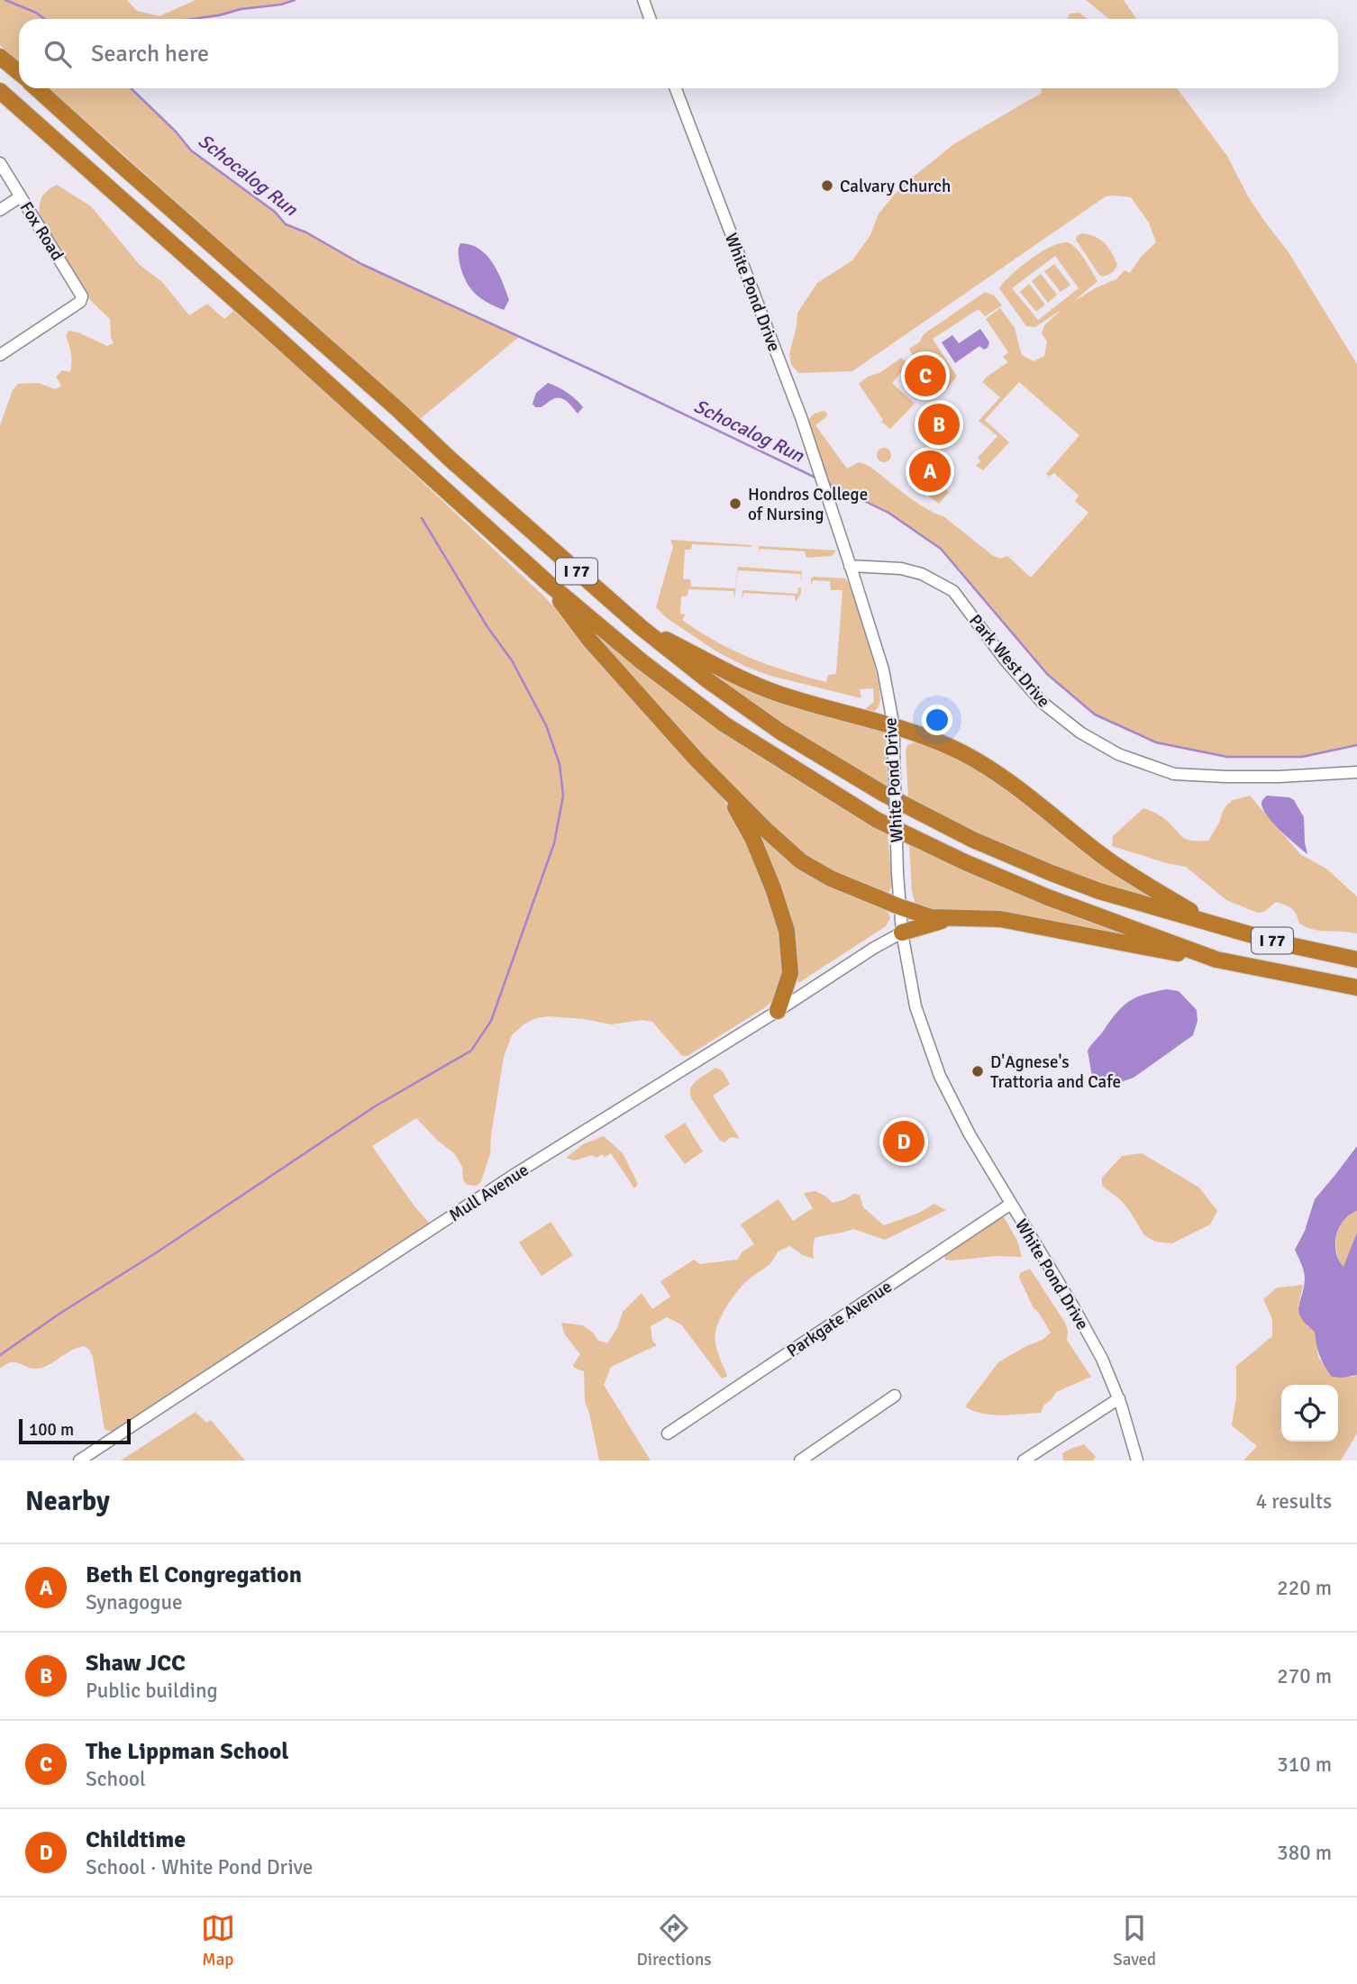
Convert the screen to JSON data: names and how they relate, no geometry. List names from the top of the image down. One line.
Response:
{"streets":{"highway":["I 77"],"street":["Fox Road","White Pond Drive","Park West Drive","Mull Avenue","Parkgate Avenue"]},"crossings":[["White Pond Drive","Park West Drive"],["White Pond Drive","Mull Avenue"],["White Pond Drive","Parkgate Avenue"]],"water":["Schocalog Run"],"places":["Calvary Church","Hondros College of Nursing","D'Agnese's Trattoria and Cafe"],"scale_bar":"100 m","page":{"search":"Search here","pins":["C","B","A","D"],"scale":"100 m","heading":["Nearby","4 results"],"list":[{"mark":"A","name":"Beth El Congregation","note":"Synagogue","value":"220 m"},{"mark":"B","name":"Shaw JCC","note":"Public building","value":"270 m"},{"mark":"C","name":"The Lippman School","note":"School","value":"310 m"},{"mark":"D","name":"Childtime","note":"School · White Pond Drive","value":"380 m"}],"nav":["Map","Directions","Saved"]}}
